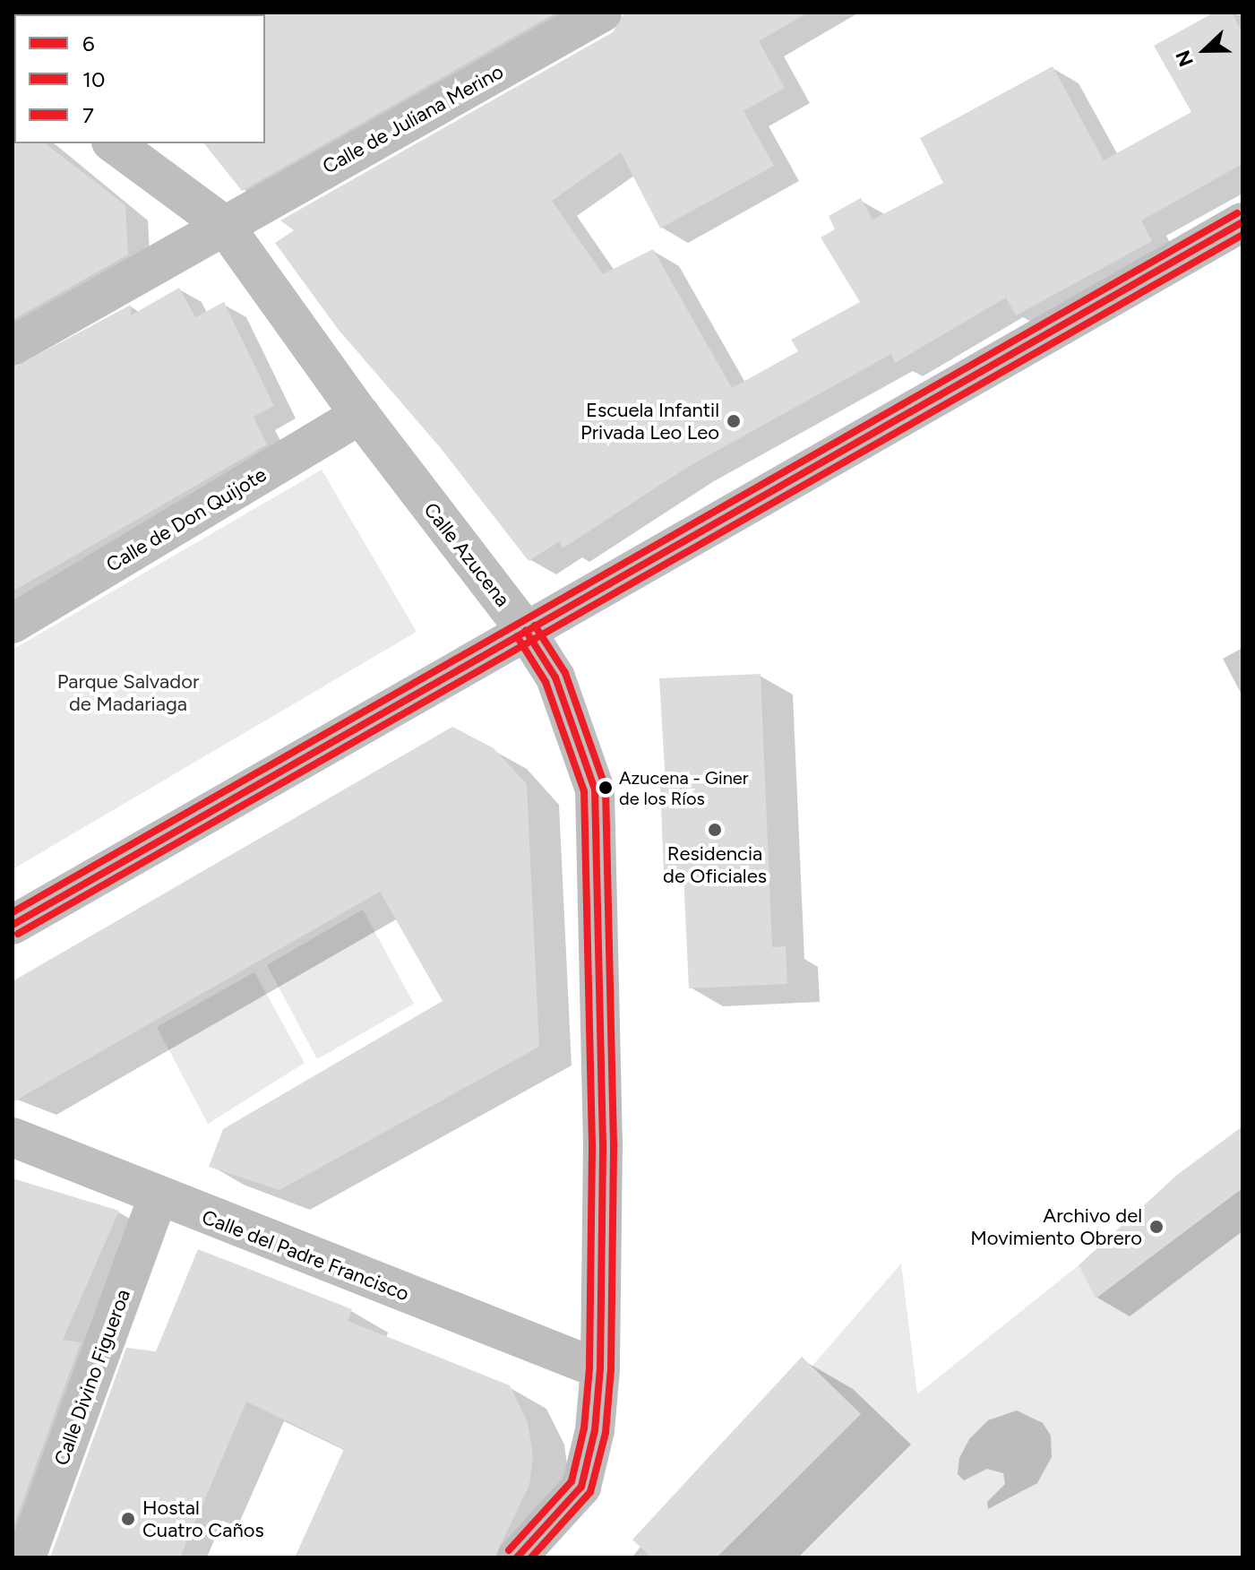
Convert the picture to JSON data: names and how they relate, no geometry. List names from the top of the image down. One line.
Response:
{"streets":{"street":["Calle de Juliana Merino","Calle de Don Quijote","Calle Azucena","Calle del Padre Francisco","Calle Divino Figueroa"]},"crossings":[["Calle de Juliana Merino","Calle Azucena"],["Calle de Don Quijote","Calle Azucena"],["Calle Azucena","Calle del Padre Francisco"],["Calle del Padre Francisco","Calle Divino Figueroa"]],"parks":["Parque Salvador de Madariaga"],"places":["Escuela Infantil Privada Leo Leo","Azucena - Giner de los Ríos","Residencia de Oficiales","Archivo del Movimiento Obrero","Hostal Cuatro Caños"],"lines":["transit line 7","transit line 6","transit line 10"],"legend":["6","10","7"],"north":"left"}
